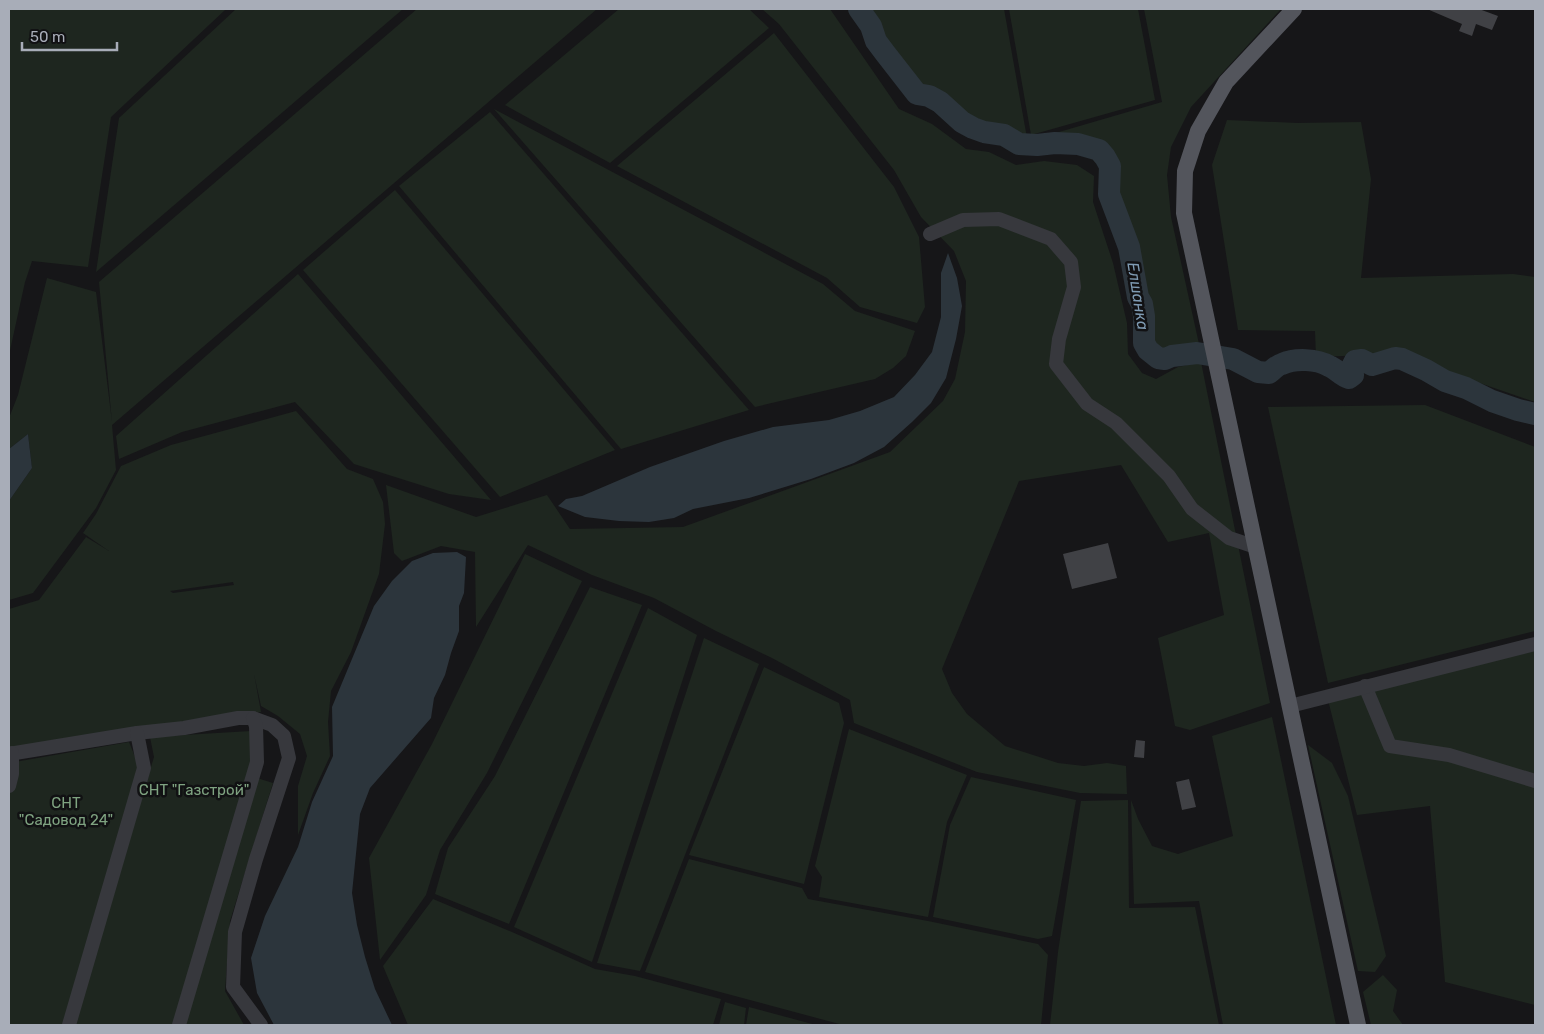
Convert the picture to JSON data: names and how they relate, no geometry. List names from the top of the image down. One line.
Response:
{"water":["Елшанка"],"parks":["СНТ \"Газстрой\"","СНТ \"Садовод 24\""],"scale_bar":"50 m"}
